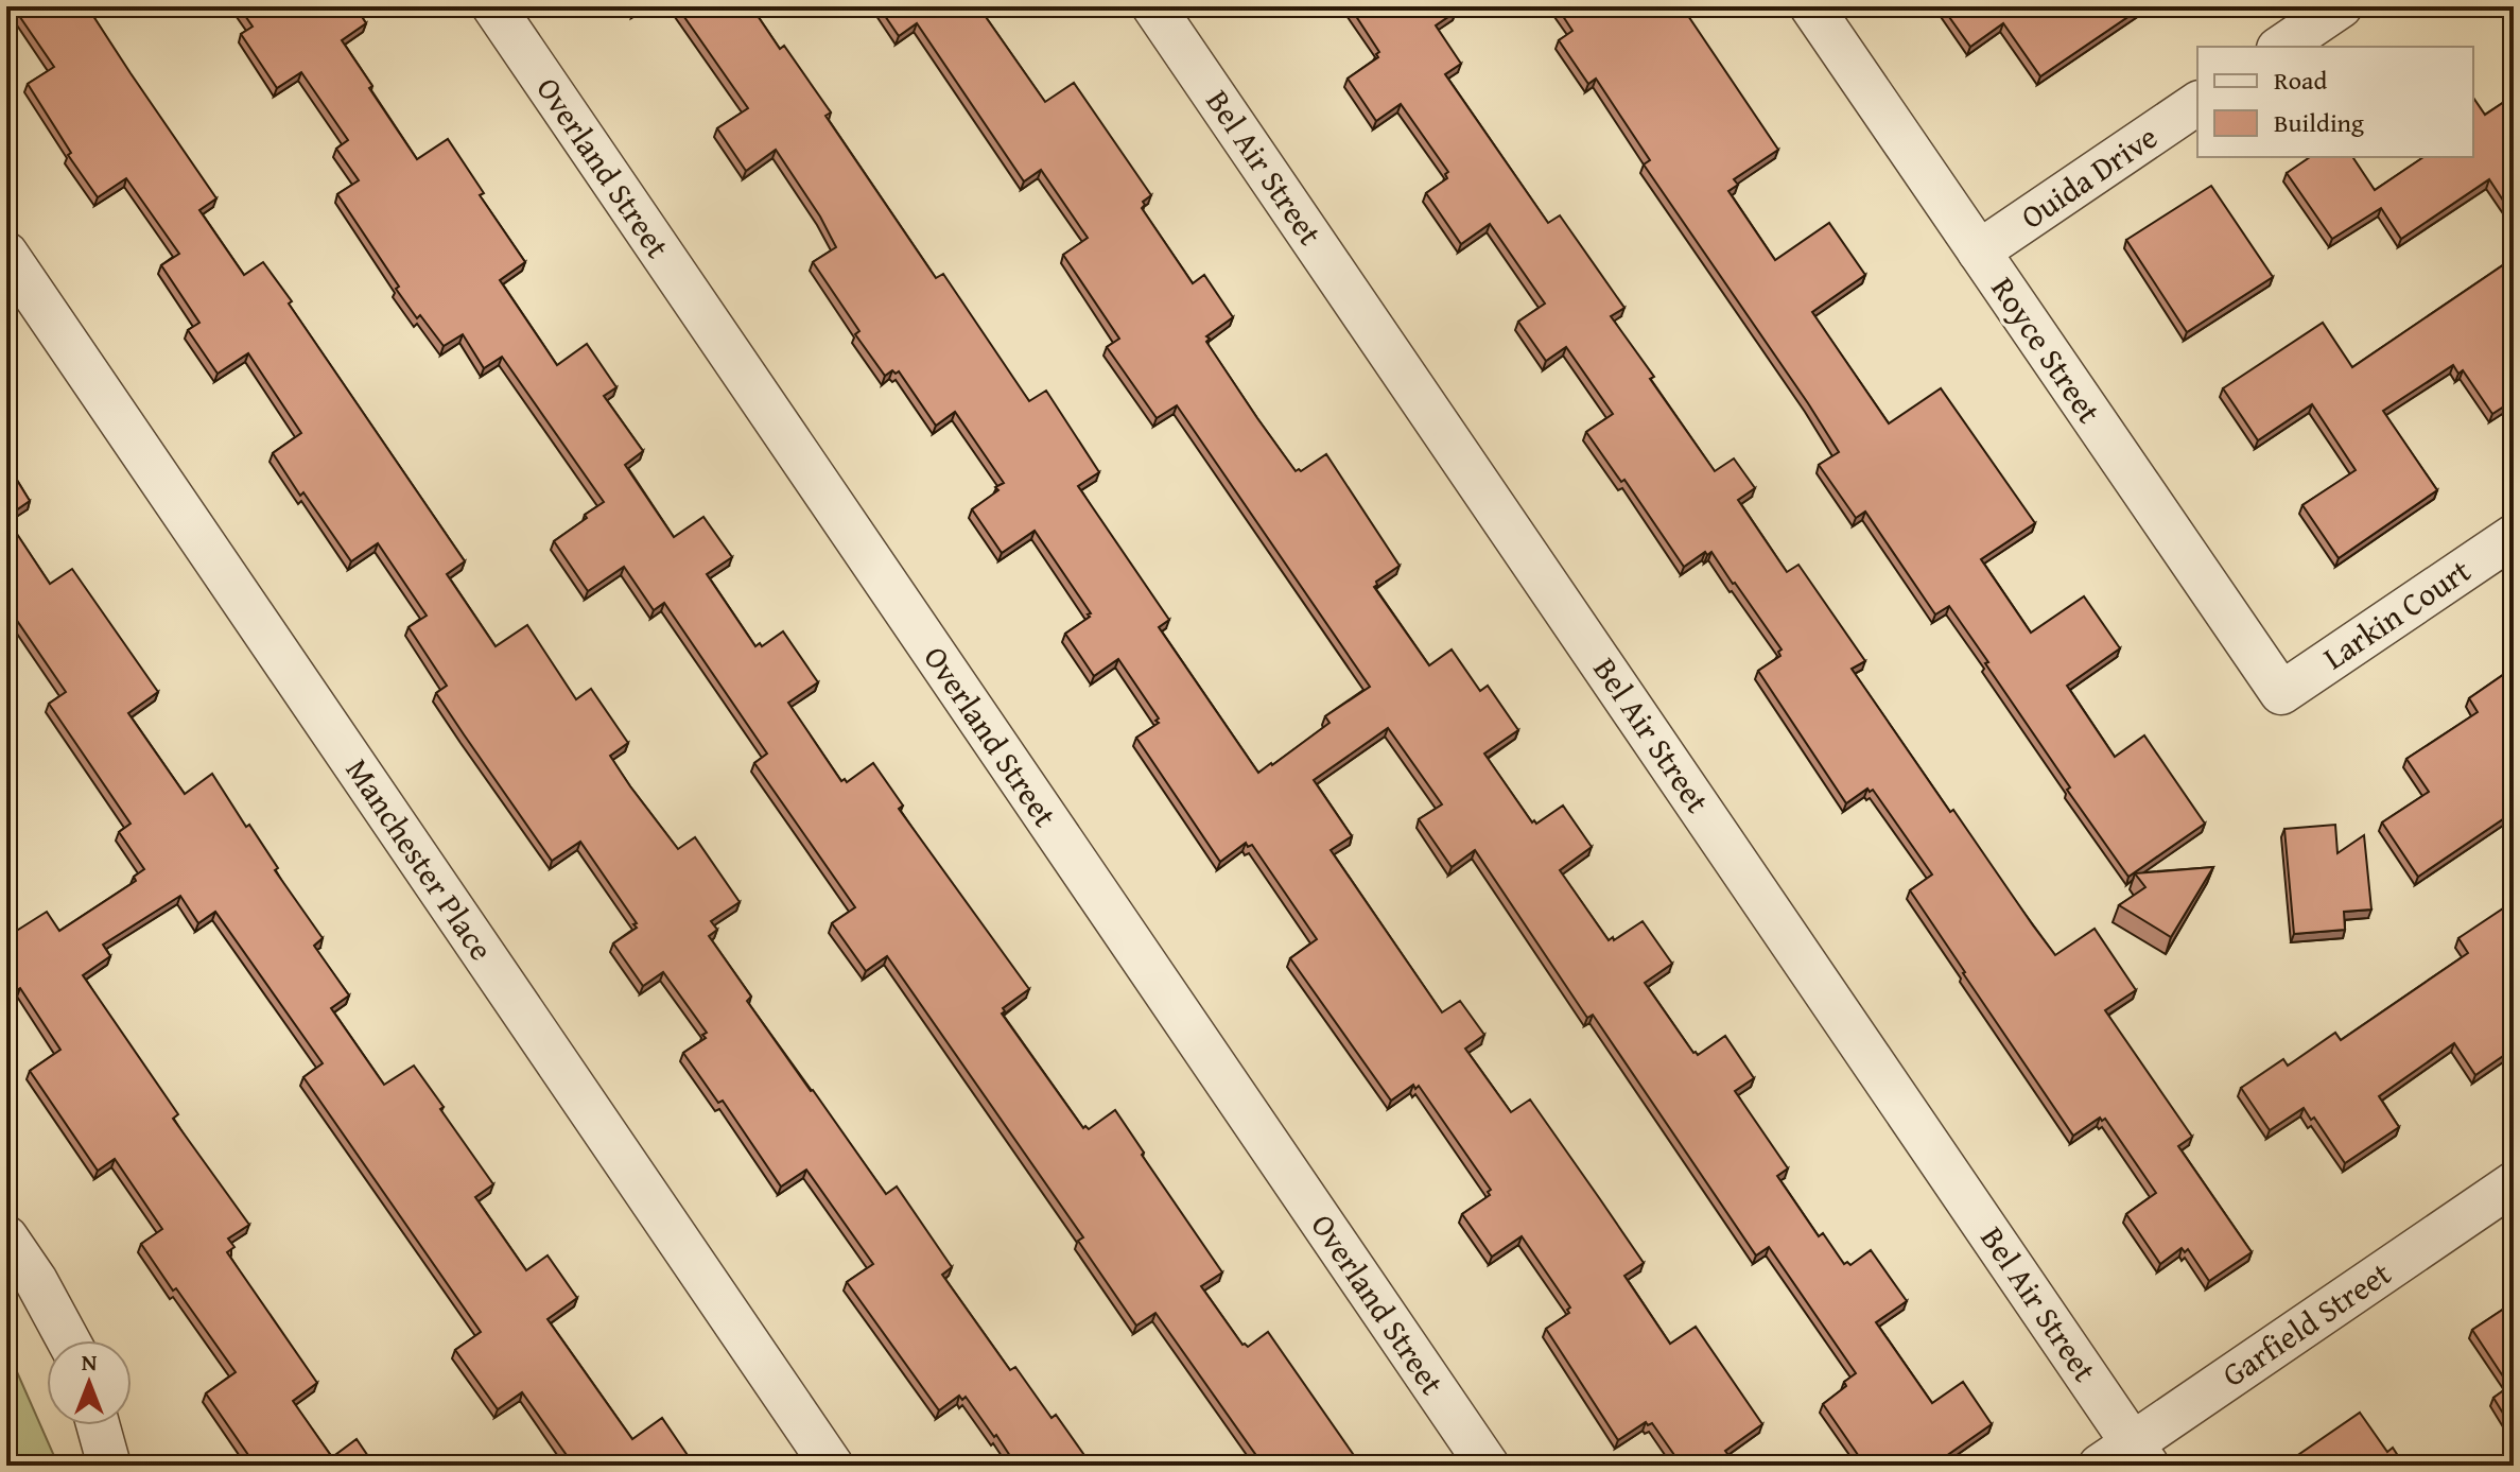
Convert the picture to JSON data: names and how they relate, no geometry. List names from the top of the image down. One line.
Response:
{"streets":{"street":["Overland Street","Bel Air Street","Ouida Drive","Royce Street","Larkin Court","Manchester Place","Garfield Street"]},"crossings":[["Bel Air Street","Garfield Street"],["Ouida Drive","Royce Street"],["Royce Street","Larkin Court"]],"legend":["Road","Building"],"north":"top"}
